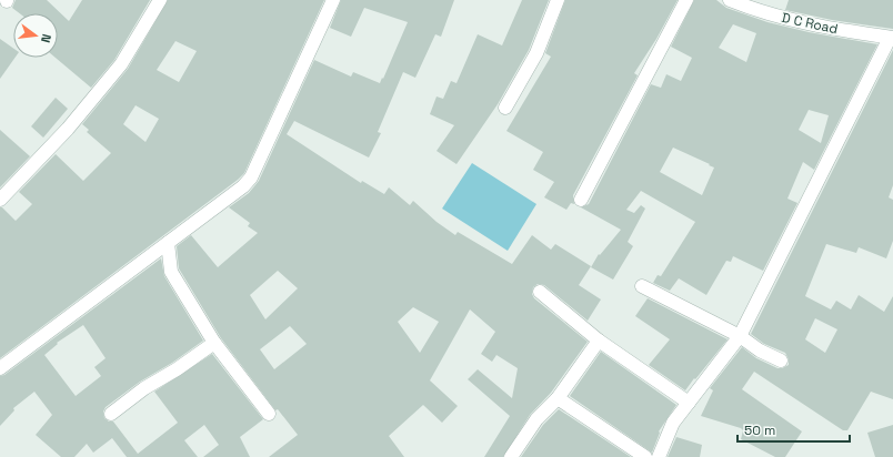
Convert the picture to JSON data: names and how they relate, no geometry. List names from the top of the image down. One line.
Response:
{"streets":{"street":["D C Road"]},"scale_bar":"50 m","north":"right"}
